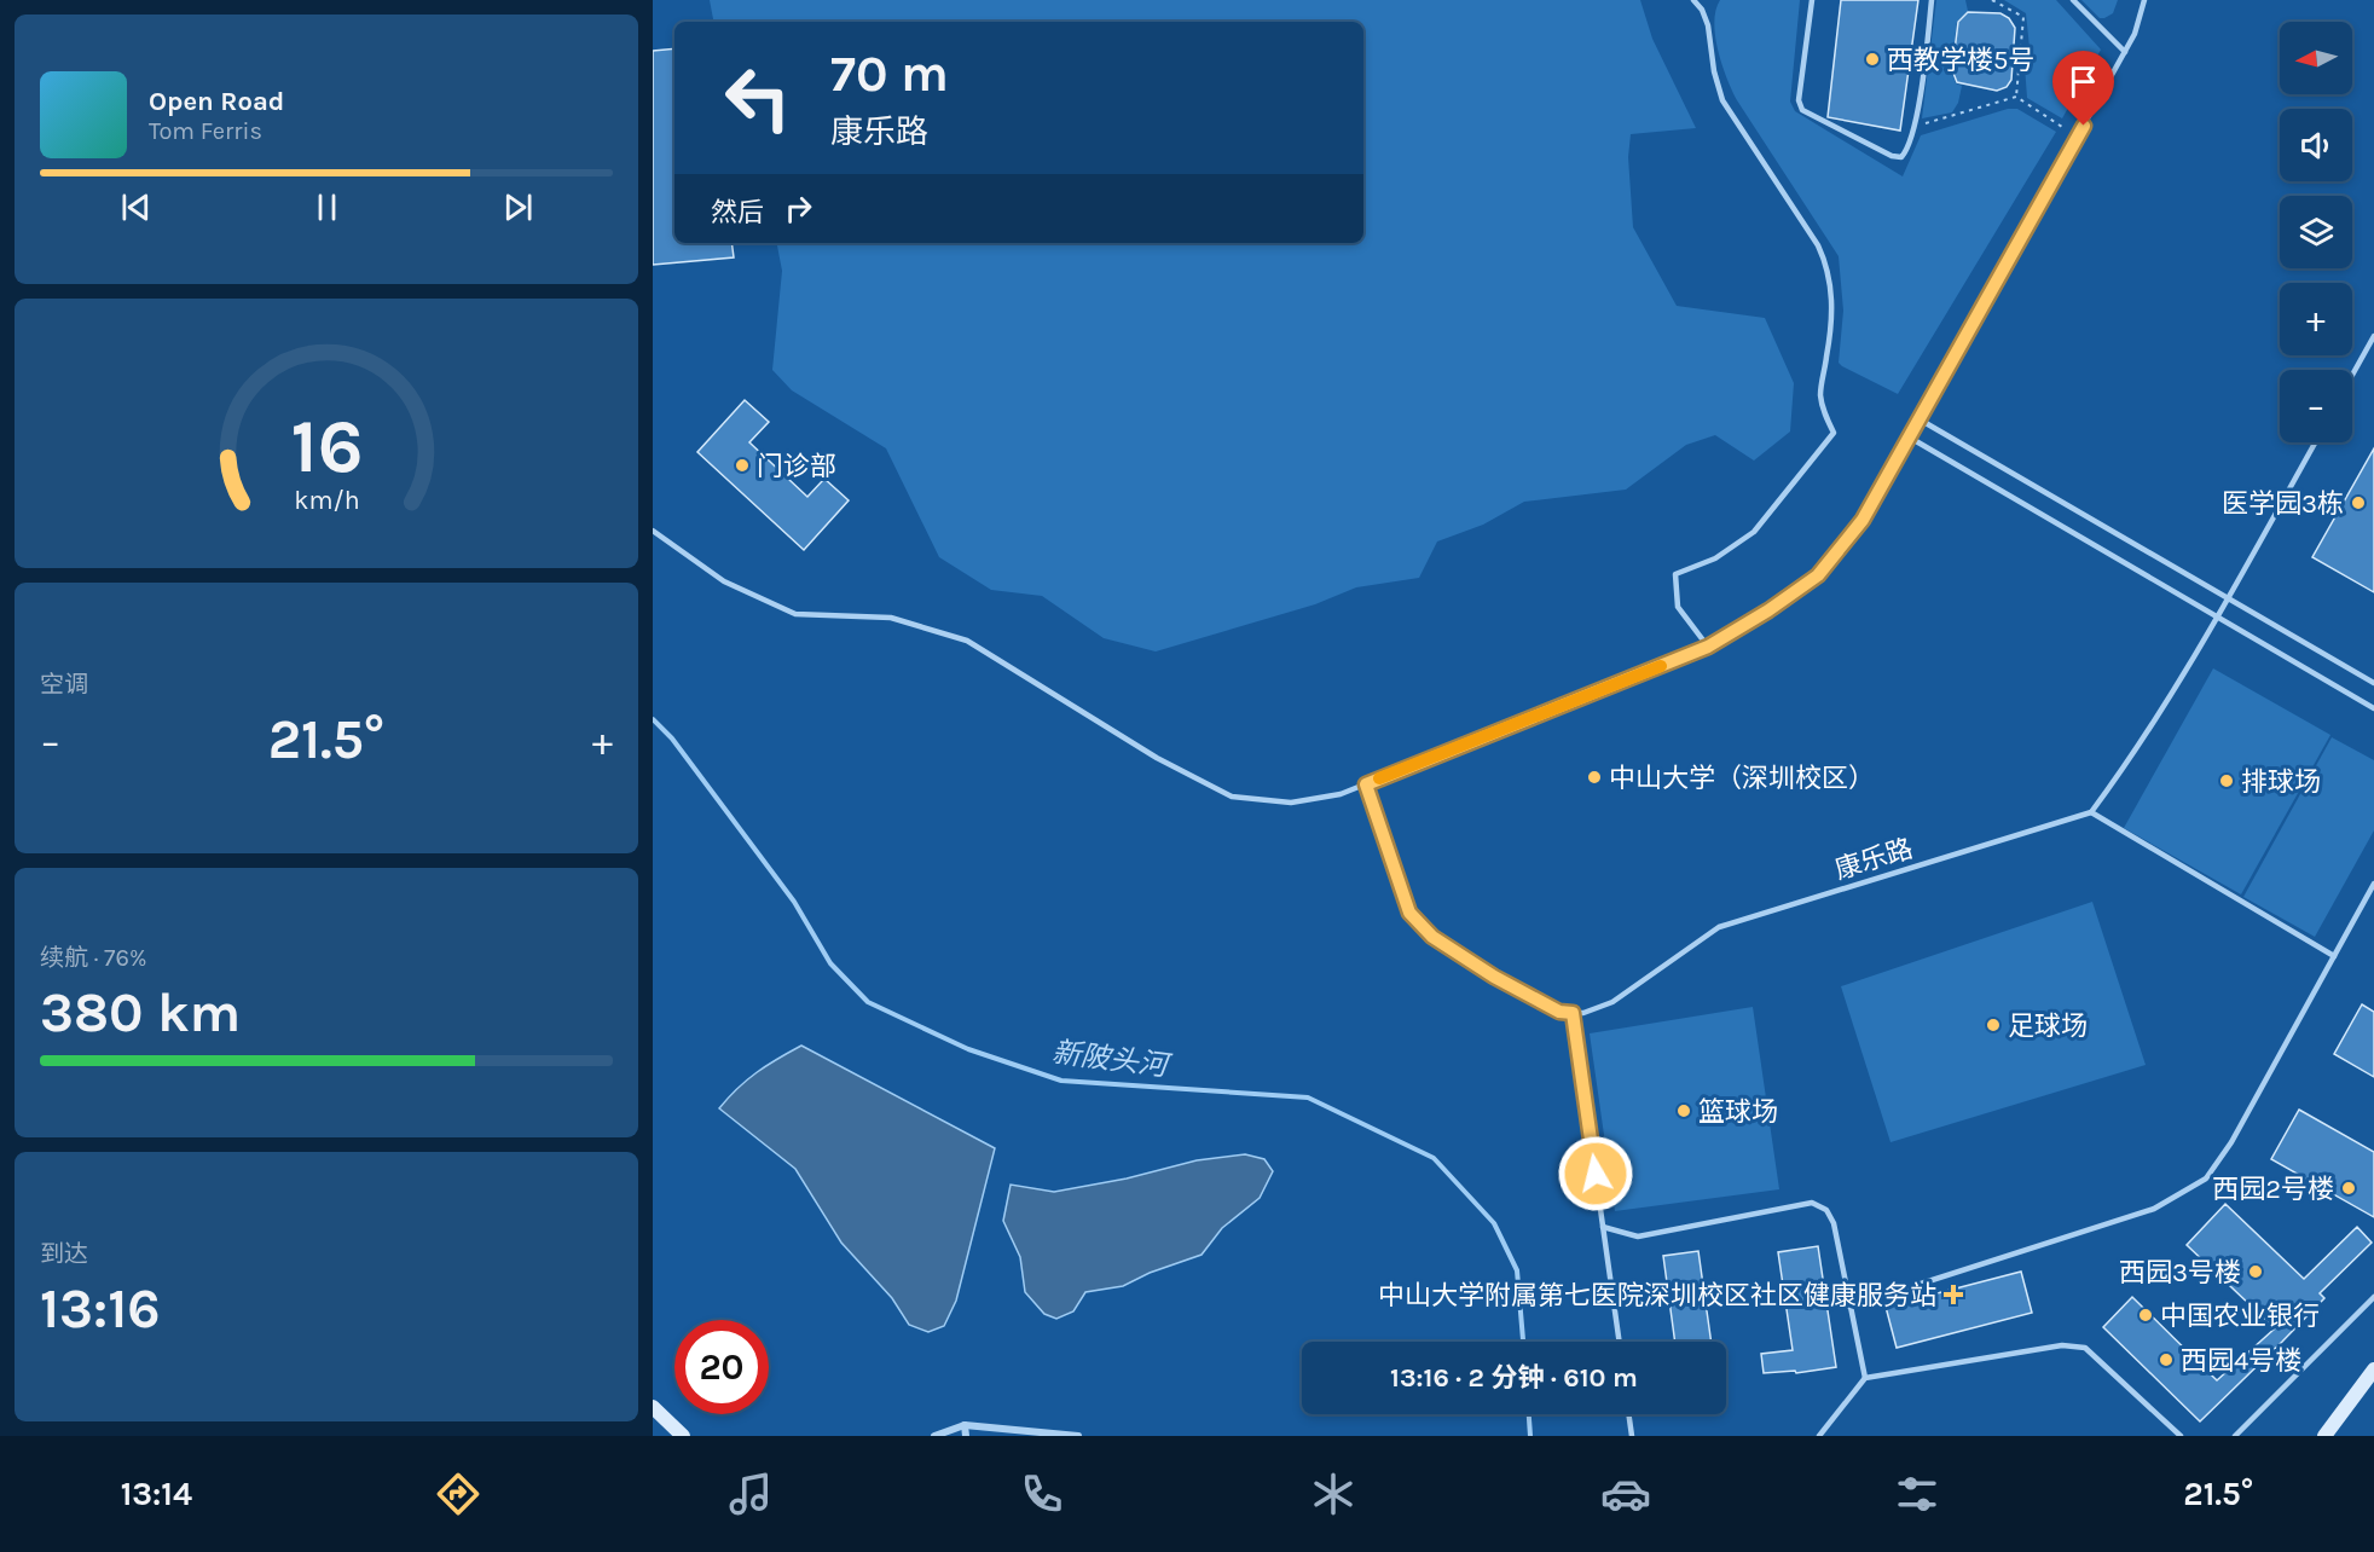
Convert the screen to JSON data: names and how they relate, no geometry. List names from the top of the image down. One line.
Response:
{"streets":{"lane":["康乐路"]},"water":["新陂头河"],"places":{"other":["西教学楼5号","门诊部","医学园3栋","中山大学（深圳校区）","排球场","足球场","篮球场","西园2号楼","西园3号楼","中国农业银行","西园4号楼"],"health":["中山大学附属第七医院深圳校区社区健康服务站"]},"north":"left","page":{"map_buttons":["+","−"],"turn":["70 m","康乐路"],"song":["Open Road","Tom Ferris"],"then":"然后","tile":["空调",["续航 · 76%","380 km"],["到达","13:16"]],"heat":["−","21.5°","+"],"limit":"20","trip":"13:16 · 2 分钟 · 610 m","tabs":["13:14","21.5°"],"gauge":["16","km/h"]}}
